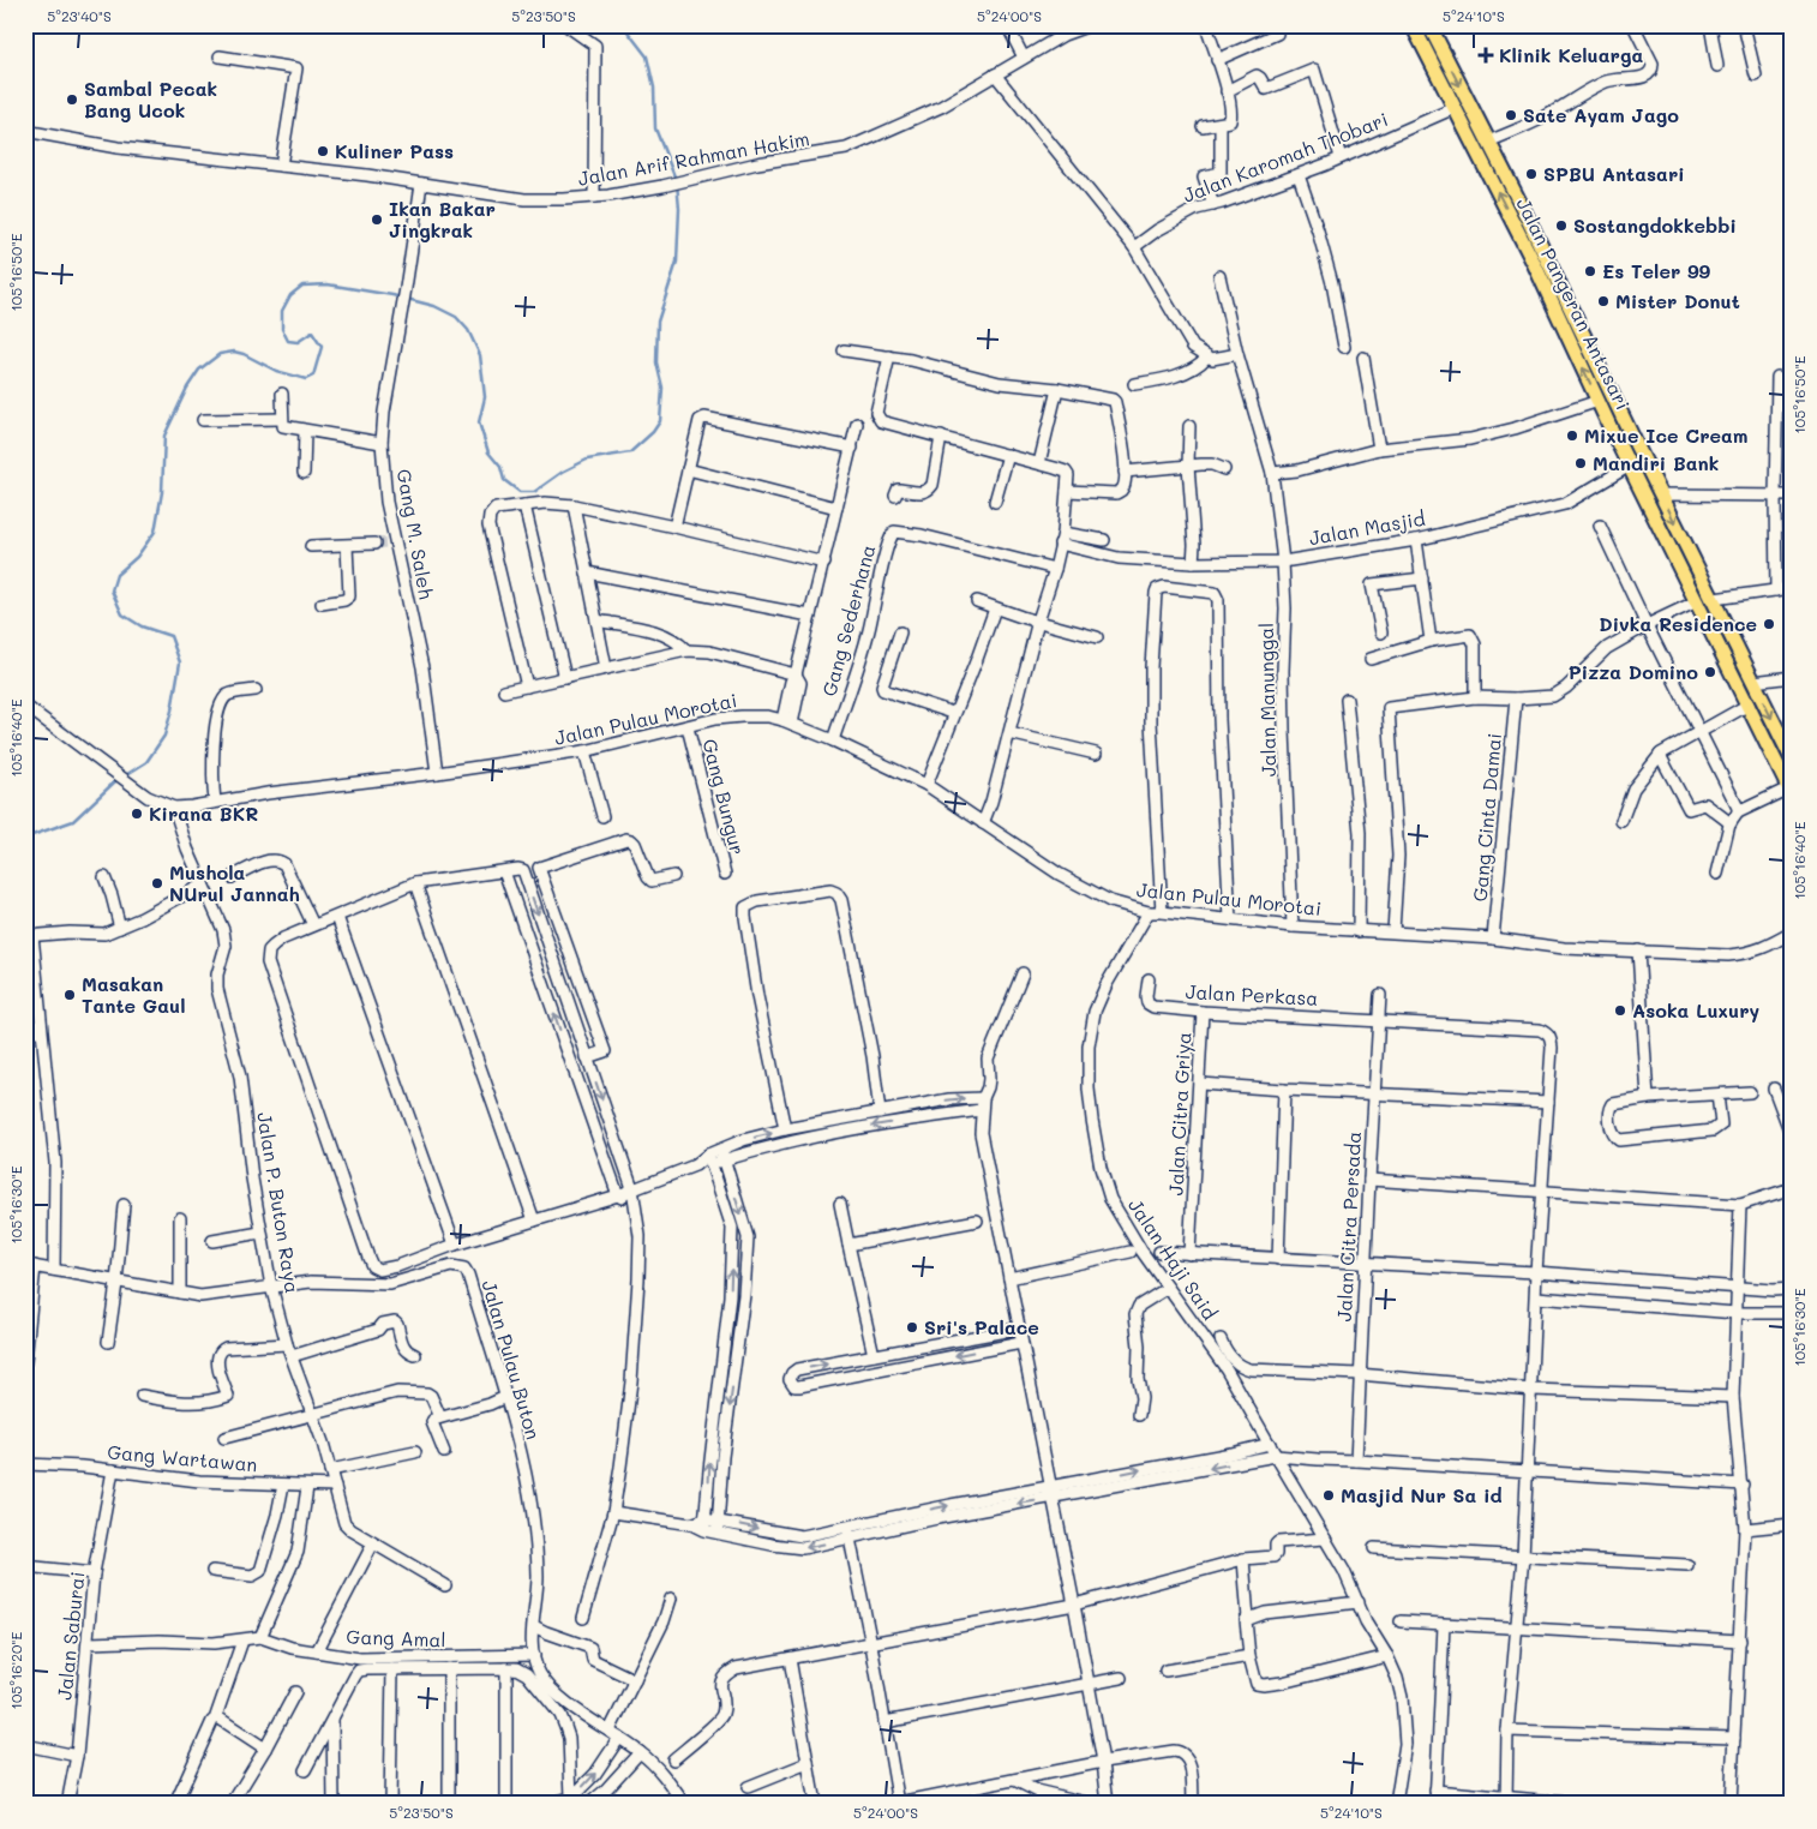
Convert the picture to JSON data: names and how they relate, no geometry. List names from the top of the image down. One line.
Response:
{"streets":{"main road":["Jalan Pangeran Antasari"],"street":["Jalan Karomah Thobari","Jalan Arif Rahman Hakim","Jalan Masjid","Gang M. Saleh","Gang Sederhana","Jalan Manunggal","Jalan Pulau Morotai","Gang Bungur","Gang Cinta Damai","Jalan Perkasa","Jalan Citra Griya","Jalan P. Buton Raya","Jalan Citra Persada","Jalan Haji Said","Jalan Pulau Buton","Gang Wartawan","Jalan Saburai","Gang Amal"]},"crossings":[["Jalan Karomah Thobari","Jalan Pangeran Antasari"],["Jalan Arif Rahman Hakim","Gang M. Saleh"],["Jalan Pangeran Antasari","Jalan Masjid"],["Jalan Masjid","Jalan Manunggal"],["Gang M. Saleh","Jalan Pulau Morotai"],["Gang Sederhana","Jalan Pulau Morotai"],["Jalan Manunggal","Jalan Pulau Morotai"],["Jalan Pulau Morotai","Gang Bungur"],["Jalan Pulau Morotai","Gang Cinta Damai"],["Jalan Pulau Morotai","Jalan P. Buton Raya"],["Jalan Pulau Morotai","Jalan Haji Said"],["Jalan Perkasa","Jalan Citra Griya"],["Jalan Perkasa","Jalan Citra Persada"],["Jalan P. Buton Raya","Jalan Pulau Buton"],["Jalan P. Buton Raya","Gang Wartawan"],["Jalan Pulau Buton","Gang Amal"],["Gang Wartawan","Jalan Saburai"]],"places":{"health":["Klinik Keluarga"],"other":["Sambal Pecak Bang Ucok","Sate Ayam Jago","Kuliner Pass","SPBU Antasari","Ikan Bakar Jingkrak","Sostangdokkebbi","Es Teler 99","Mister Donut","Mixue Ice Cream","Mandiri Bank","Divka Residence","Pizza Domino","Kirana BKR","Mushola NUrul Jannah","Masakan Tante Gaul","Asoka Luxury","Sri's Palace","Masjid Nur Sa id"]},"coordinates":["5°23'40\"S","5°23'50\"S","5°24'00\"S","5°24'10\"S","105°16'50\"E","105°16'40\"E","105°16'30\"E","105°16'20\"E"]}
